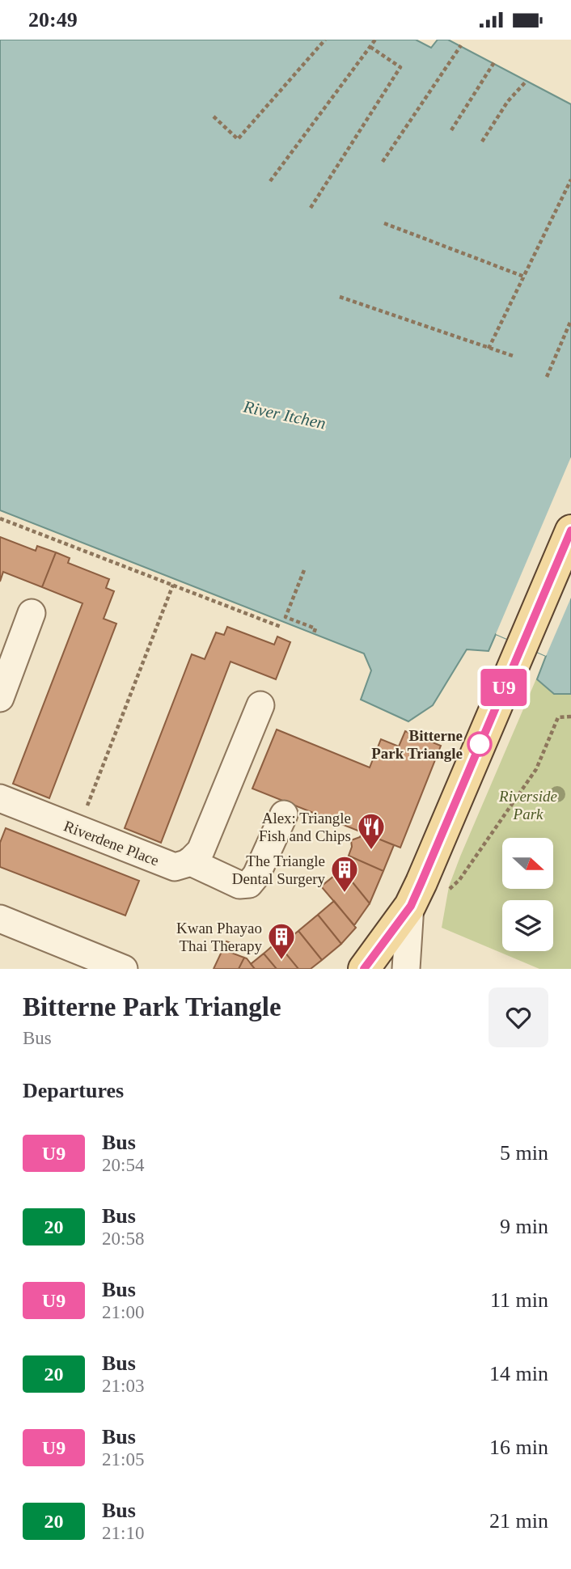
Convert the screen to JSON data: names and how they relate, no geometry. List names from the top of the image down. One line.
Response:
{"streets":{"street":["Riverdene Place"]},"water":["River Itchen"],"parks":["Riverside Park"],"places":{"other":["Bitterne Park Triangle"],"restaurant":["Alex: Triangle Fish and Chips"],"building":["The Triangle Dental Surgery","Kwan Phayao Thai Therapy"]},"lines":["bus line U9"],"north":"right","page":{"status":"20:49","on_map":"U9","heading":[["Bitterne Park Triangle","Bus"],"Departures"],"list":[{"mark":"U9","name":"Bus","note":"20:54","value":"5 min"},{"mark":"20","name":"Bus","note":"20:58","value":"9 min"},{"mark":"U9","name":"Bus","note":"21:00","value":"11 min"},{"mark":"20","name":"Bus","note":"21:03","value":"14 min"},{"mark":"U9","name":"Bus","note":"21:05","value":"16 min"},{"mark":"20","name":"Bus","note":"21:10","value":"21 min"}]}}
